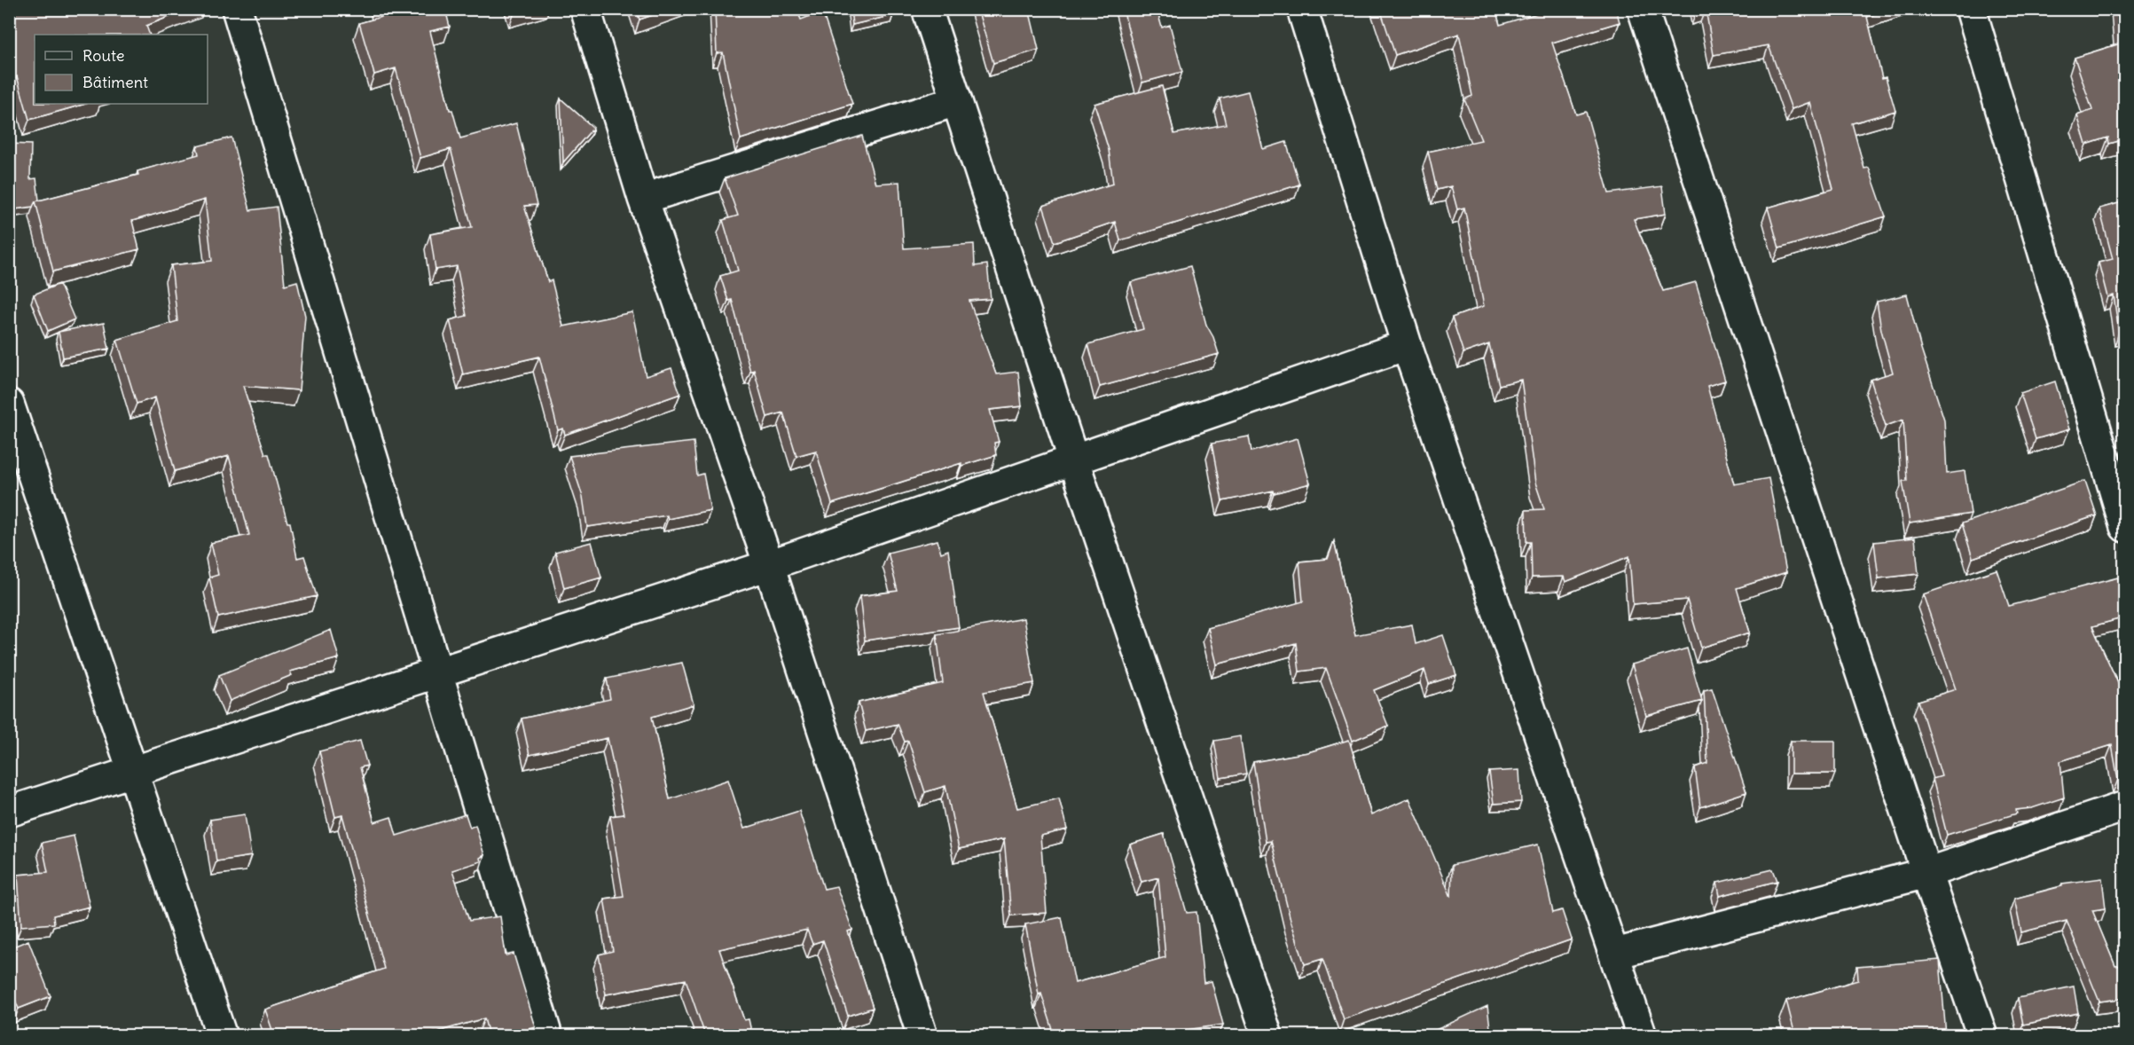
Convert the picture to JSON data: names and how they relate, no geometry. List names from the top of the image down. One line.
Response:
{"legend":["Route","Bâtiment"]}
